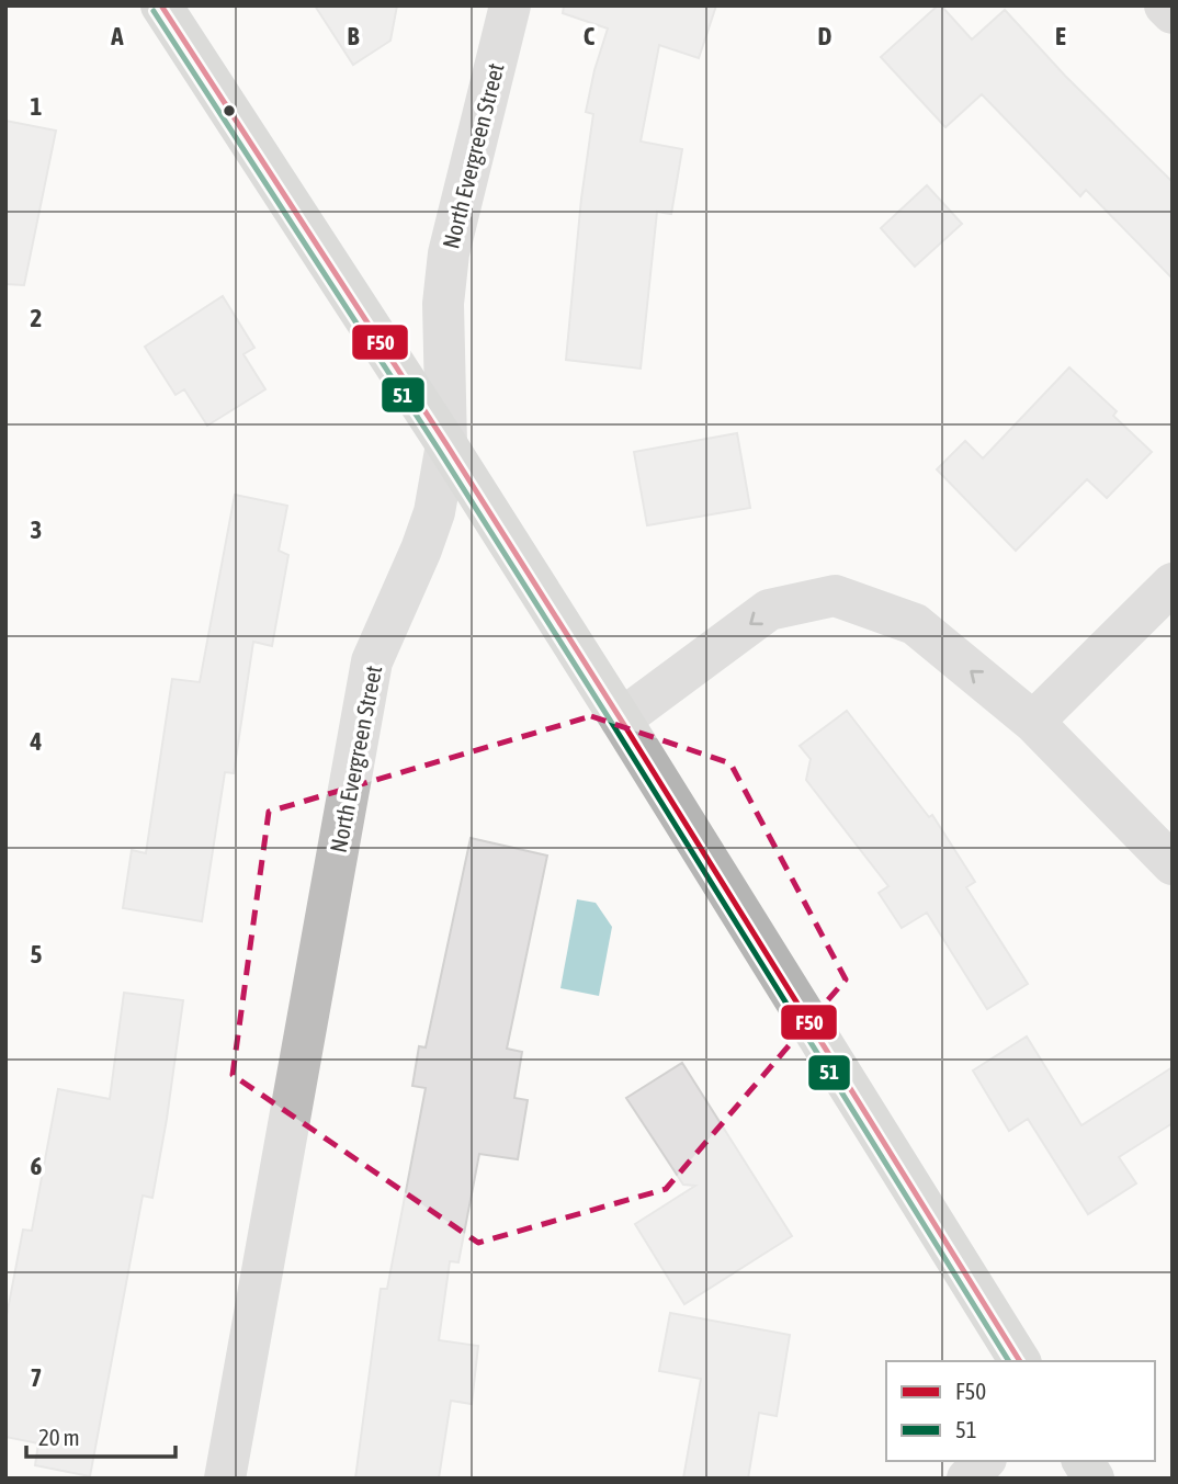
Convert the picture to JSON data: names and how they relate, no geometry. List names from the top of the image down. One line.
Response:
{"streets":{"street":["North Evergreen Street"]},"lines":["transit line F50","transit line 51"],"legend":["F50","51"],"scale_bar":"20 m","grid":{"columns":["A","B","C","D","E"],"rows":["1","2","3","4","5","6","7"]}}
